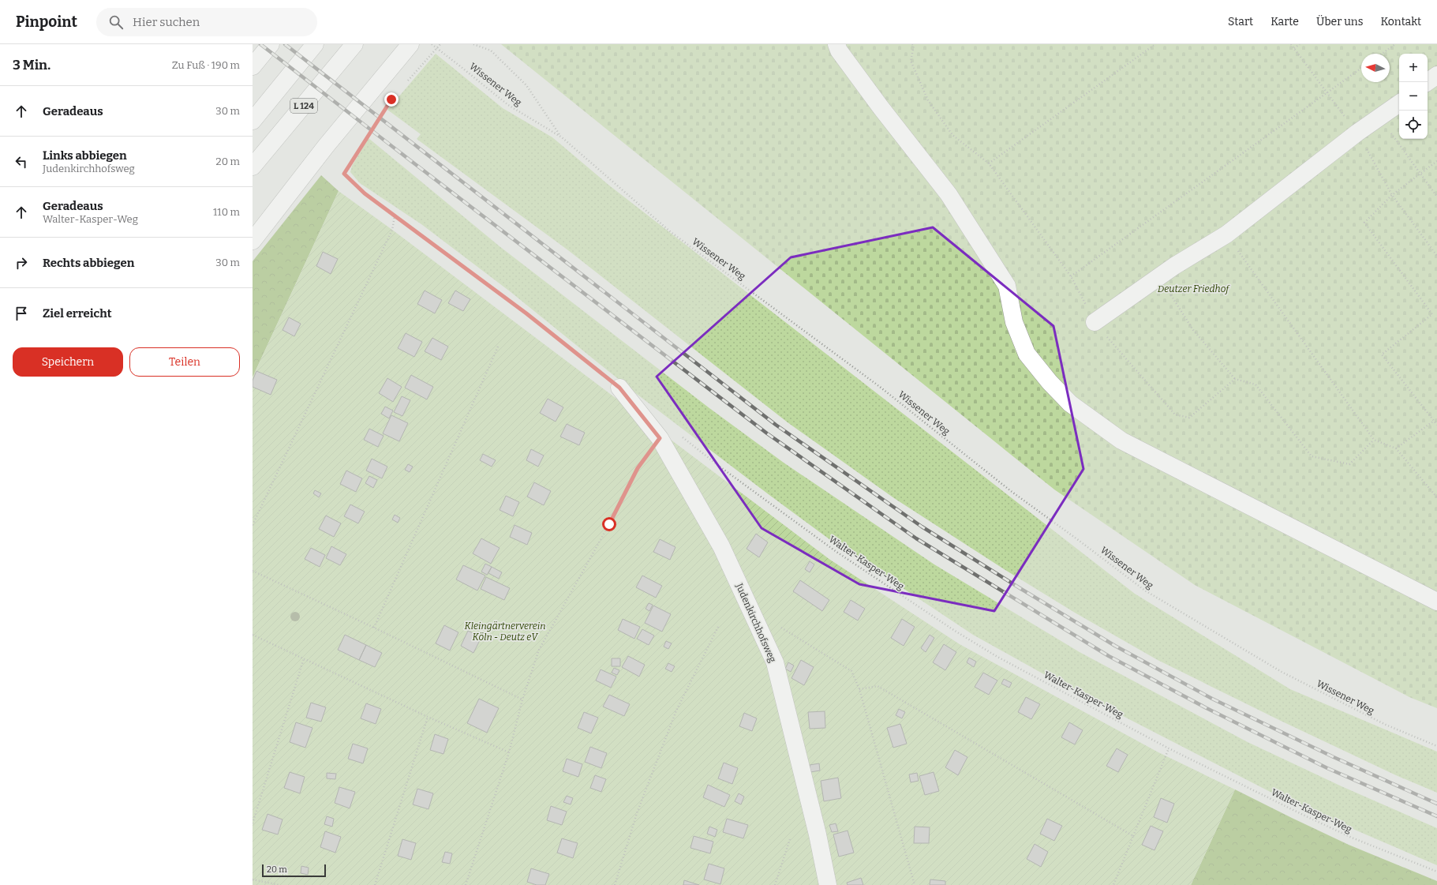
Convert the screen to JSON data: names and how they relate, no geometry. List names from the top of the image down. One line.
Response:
{"streets":{"main road":["L 124","Judenkirchhofsweg"],"path":["Wissener Weg","Walter-Kasper-Weg"]},"parks":["Deutzer Friedhof","Kleingärtnerverein Köln - Deutz eV"],"scale_bar":"20 m","north":"left","page":{"header":"Pinpoint","search":"Hier suchen","nav":["Start","Karte","Über uns","Kontakt"],"heading":["3 Min.","Zu Fuß · 190 m"],"map_buttons":["+","−"],"list":[["Geradeaus","30 m"],["Links abbiegen","Judenkirchhofsweg","20 m"],["Geradeaus","Walter-Kasper-Weg","110 m"],["Rechts abbiegen","30 m"],"Ziel erreicht"],"buttons":["Speichern","Teilen"],"scale":"20 m"}}
